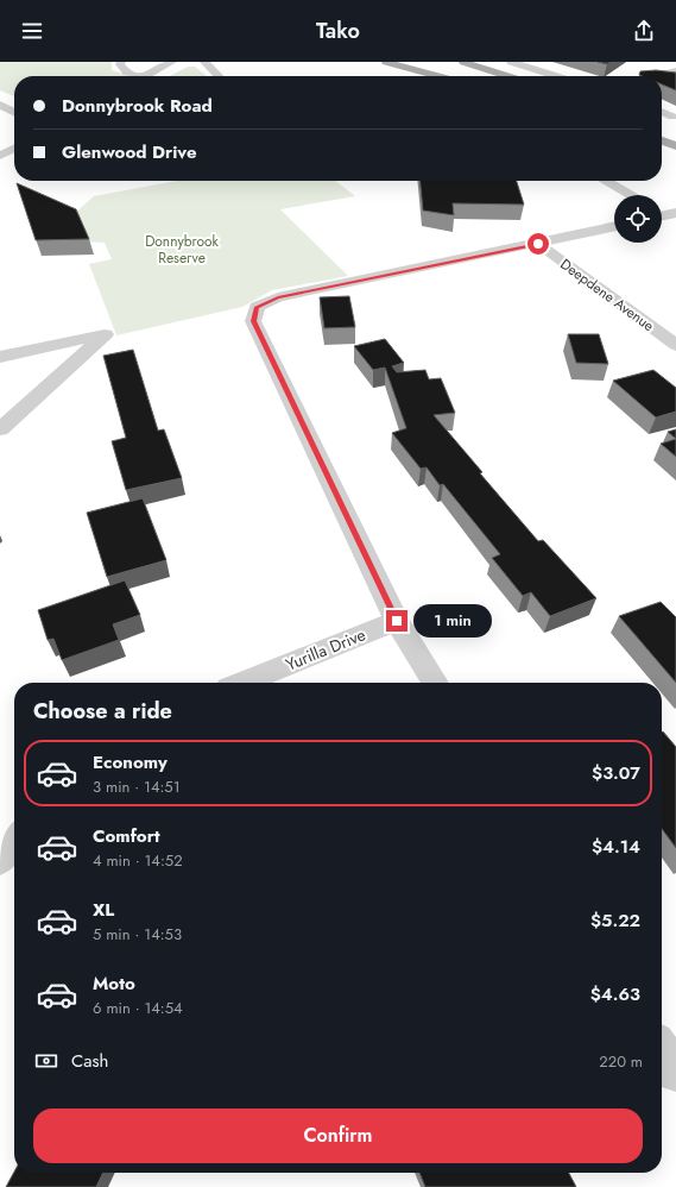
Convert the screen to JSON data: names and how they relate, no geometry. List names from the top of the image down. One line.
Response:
{"streets":{"street":["Deepdene Avenue","Yurilla Drive"]},"parks":["Donnybrook Reserve"],"page":{"header":"Tako","banner":["Donnybrook Road","Glenwood Drive"],"bubble":"1 min","heading":"Choose a ride","list":[{"name":"Economy","note":"3 min · 14:51","value":"$3.07"},{"name":"Comfort","note":"4 min · 14:52","value":"$4.14"},{"name":"XL","note":"5 min · 14:53","value":"$5.22"},{"name":"Moto","note":"6 min · 14:54","value":"$4.63"}],"pay":["Cash","220 m"],"buttons":"Confirm"}}
